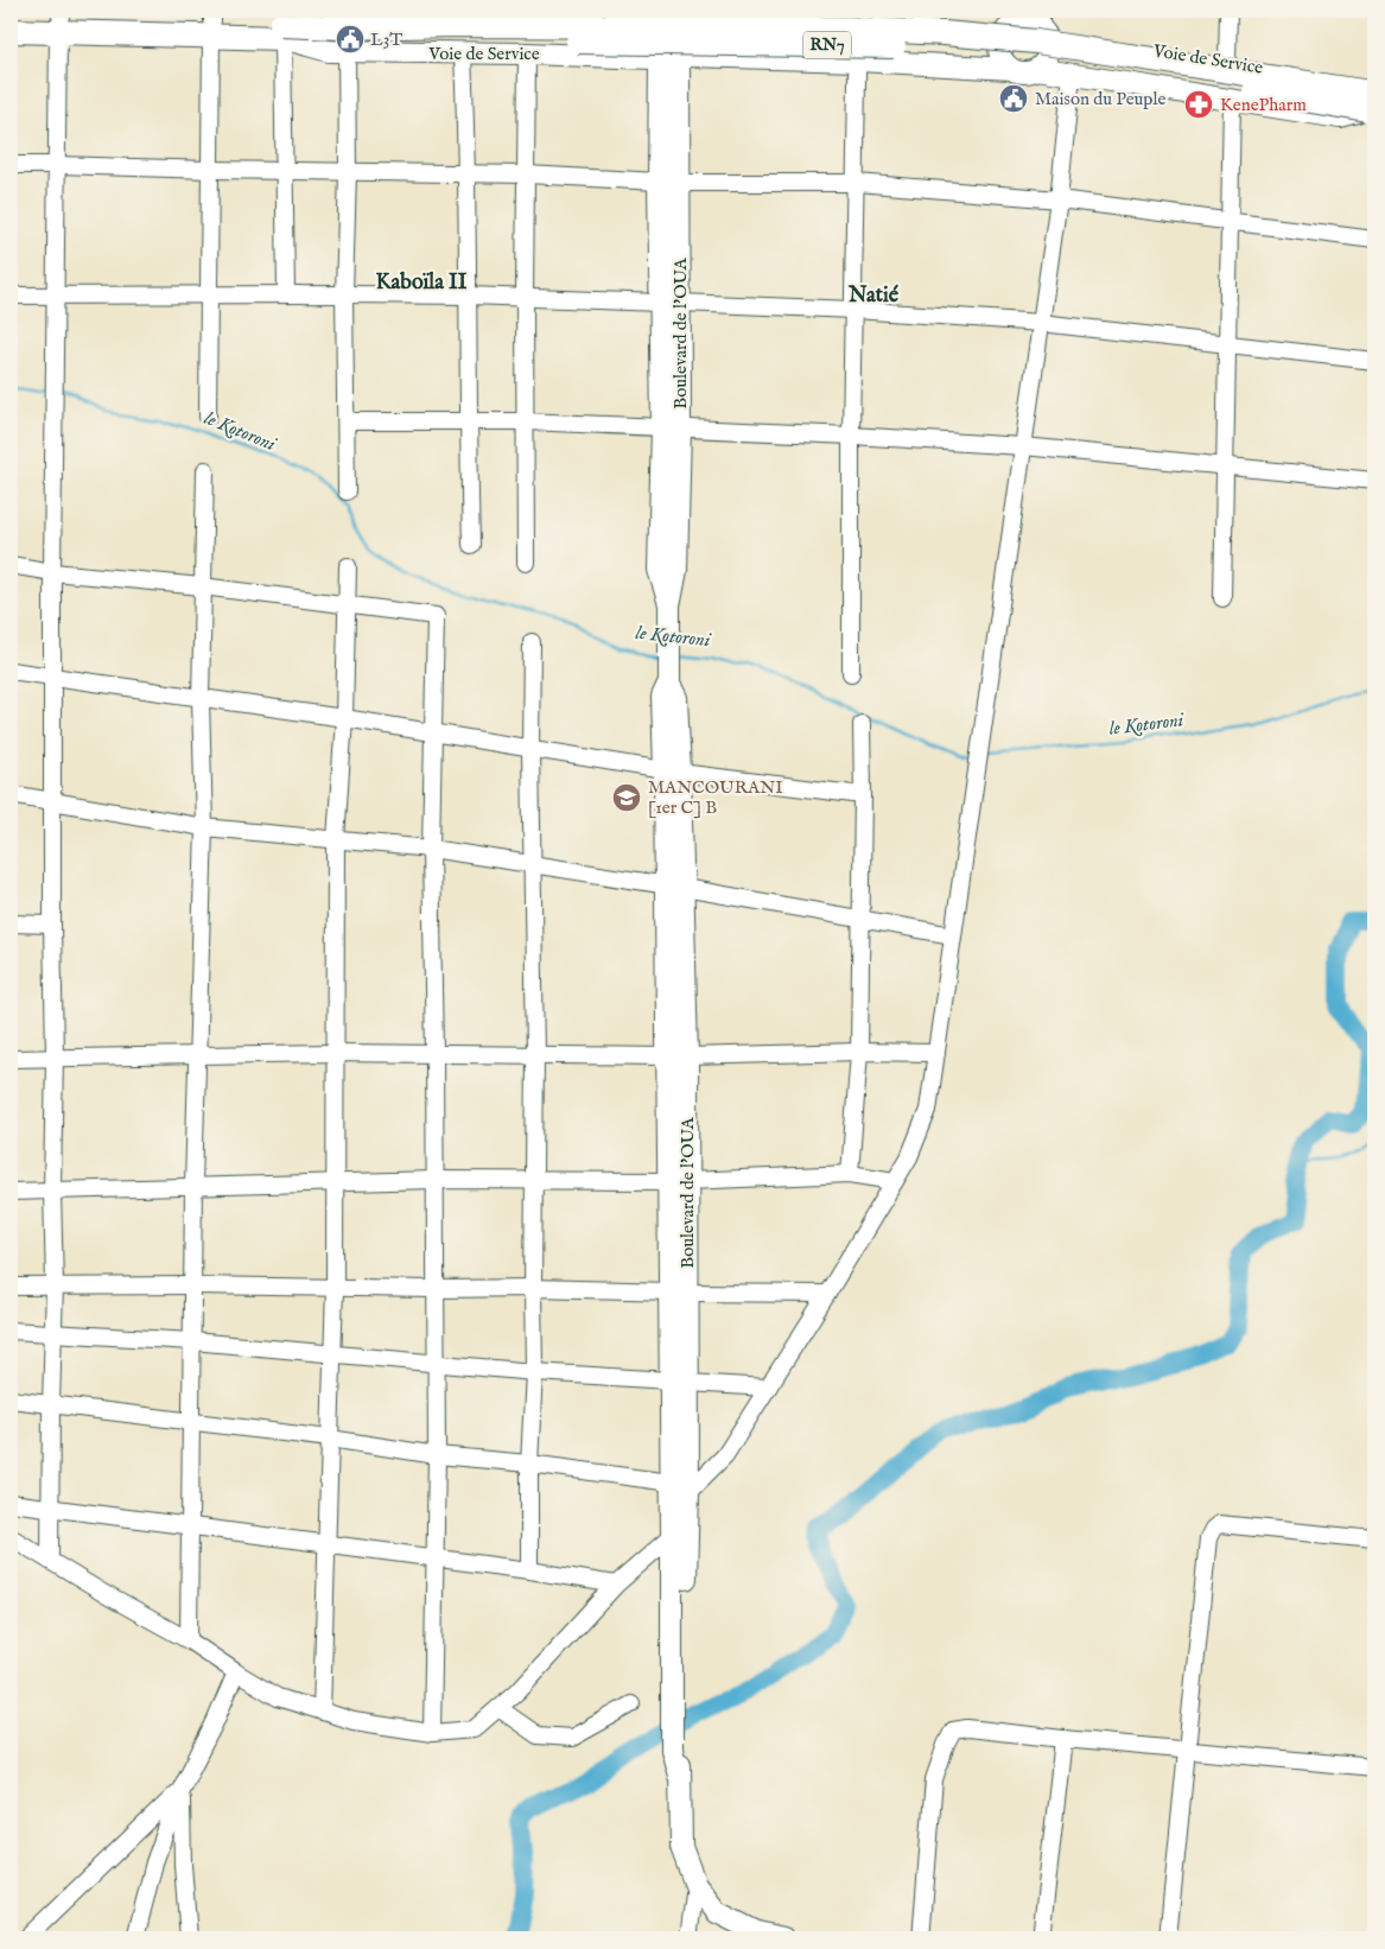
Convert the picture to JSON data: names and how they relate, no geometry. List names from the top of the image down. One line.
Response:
{"streets":{"highway":["RN7"],"main road":["Voie de Service","Boulevard de l'OUA"]},"crossings":[["RN7","Voie de Service"],["Voie de Service","Boulevard de l'OUA"]],"districts":["Kaboïla II","Natié"],"water":["le Kotoroni"],"places":{"public building":["L3T","Maison du Peuple"],"pharmacy":["KenePharm"],"school or university":["MANCOURANI [1er C] B"]}}
